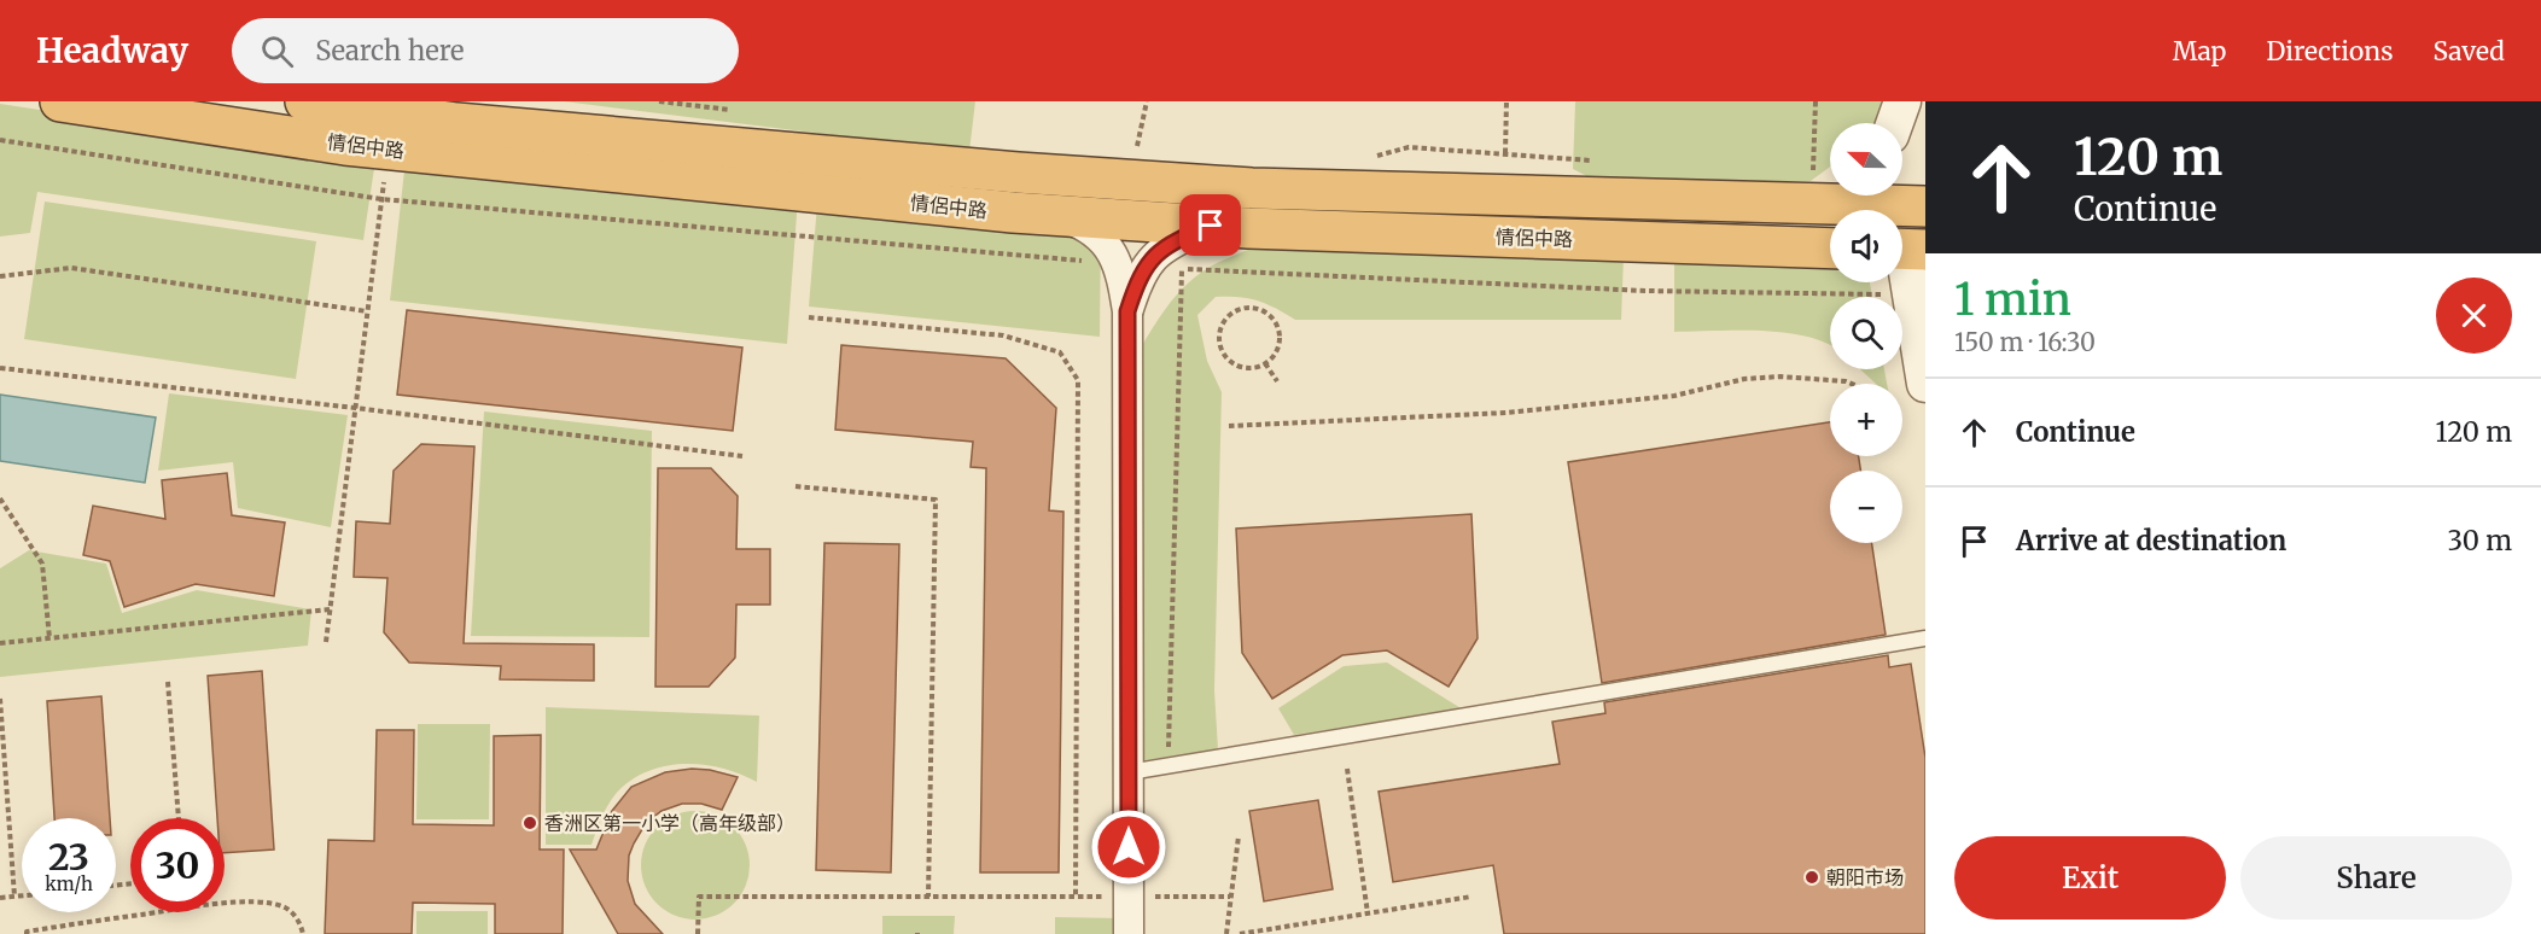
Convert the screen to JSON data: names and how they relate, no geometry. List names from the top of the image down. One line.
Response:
{"streets":{"highway":["情侶中路"]},"places":["香洲区第一小学（高年级部）","朝阳市场"],"north":"left","page":{"header":"Headway","search":"Search here","nav":["Map","Directions","Saved"],"turn":["120 m","Continue"],"map_buttons":["+","−"],"heading":["1 min","150 m · 16:30"],"list":[{"name":"Continue","value":"120 m"},{"name":"Arrive at destination","value":"30 m"}],"speed":"23 km/h","limit":"30","buttons":["Exit","Share"]}}
